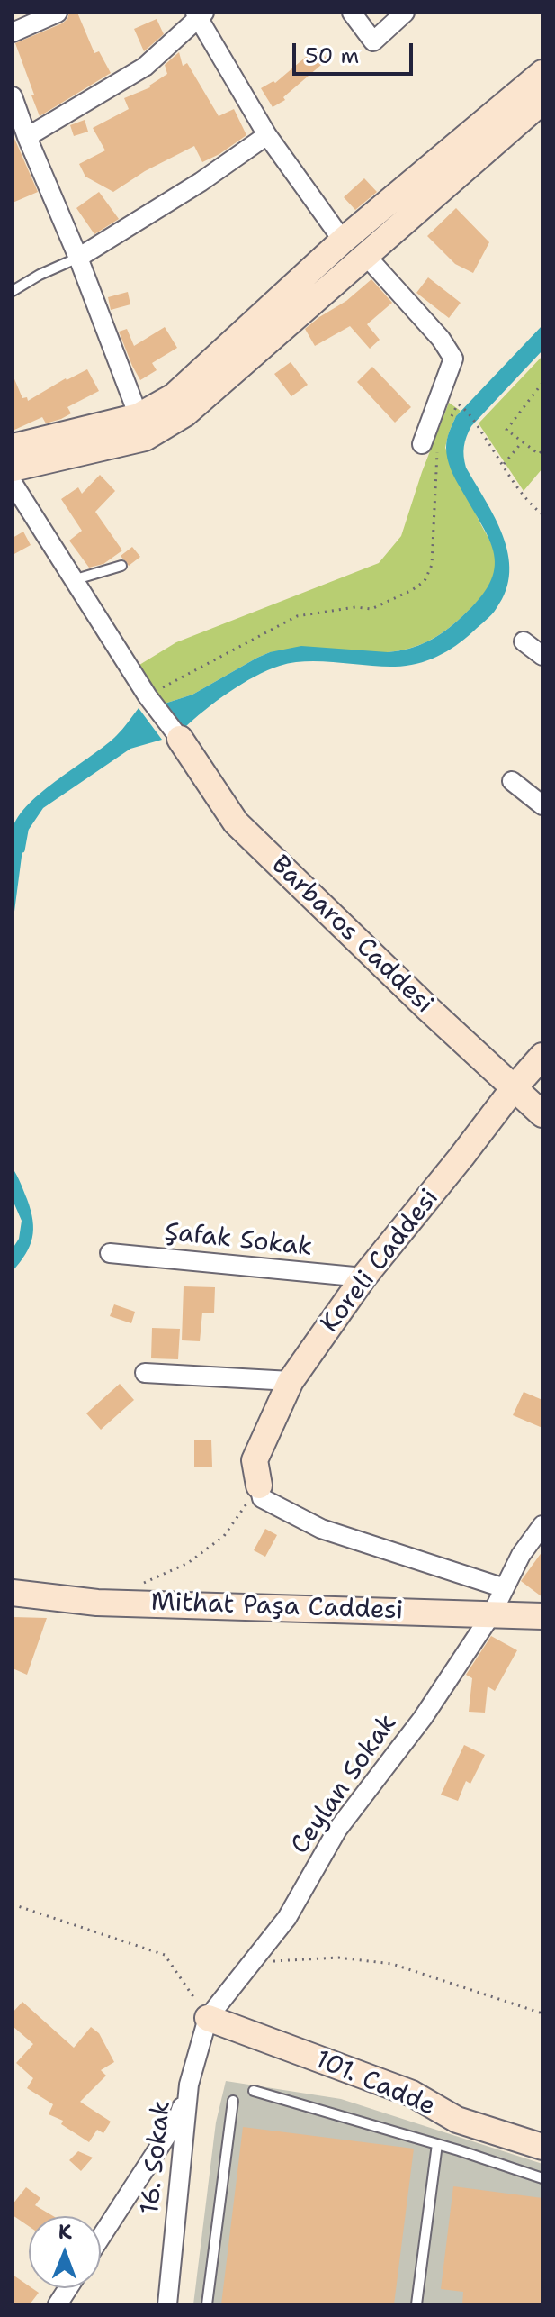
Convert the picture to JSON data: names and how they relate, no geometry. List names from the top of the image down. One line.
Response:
{"streets":{"street":["Barbaros Caddesi","Şafak Sokak","Koreli Caddesi","Mithat Paşa Caddesi","Ceylan Sokak","101. Cadde","16. Sokak"]},"crossings":[["Barbaros Caddesi","Koreli Caddesi"],["Şafak Sokak","Koreli Caddesi"],["Mithat Paşa Caddesi","Ceylan Sokak"],["Ceylan Sokak","101. Cadde"],["Ceylan Sokak","16. Sokak"],["101. Cadde","16. Sokak"]],"scale_bar":"50 m","north":"top"}
